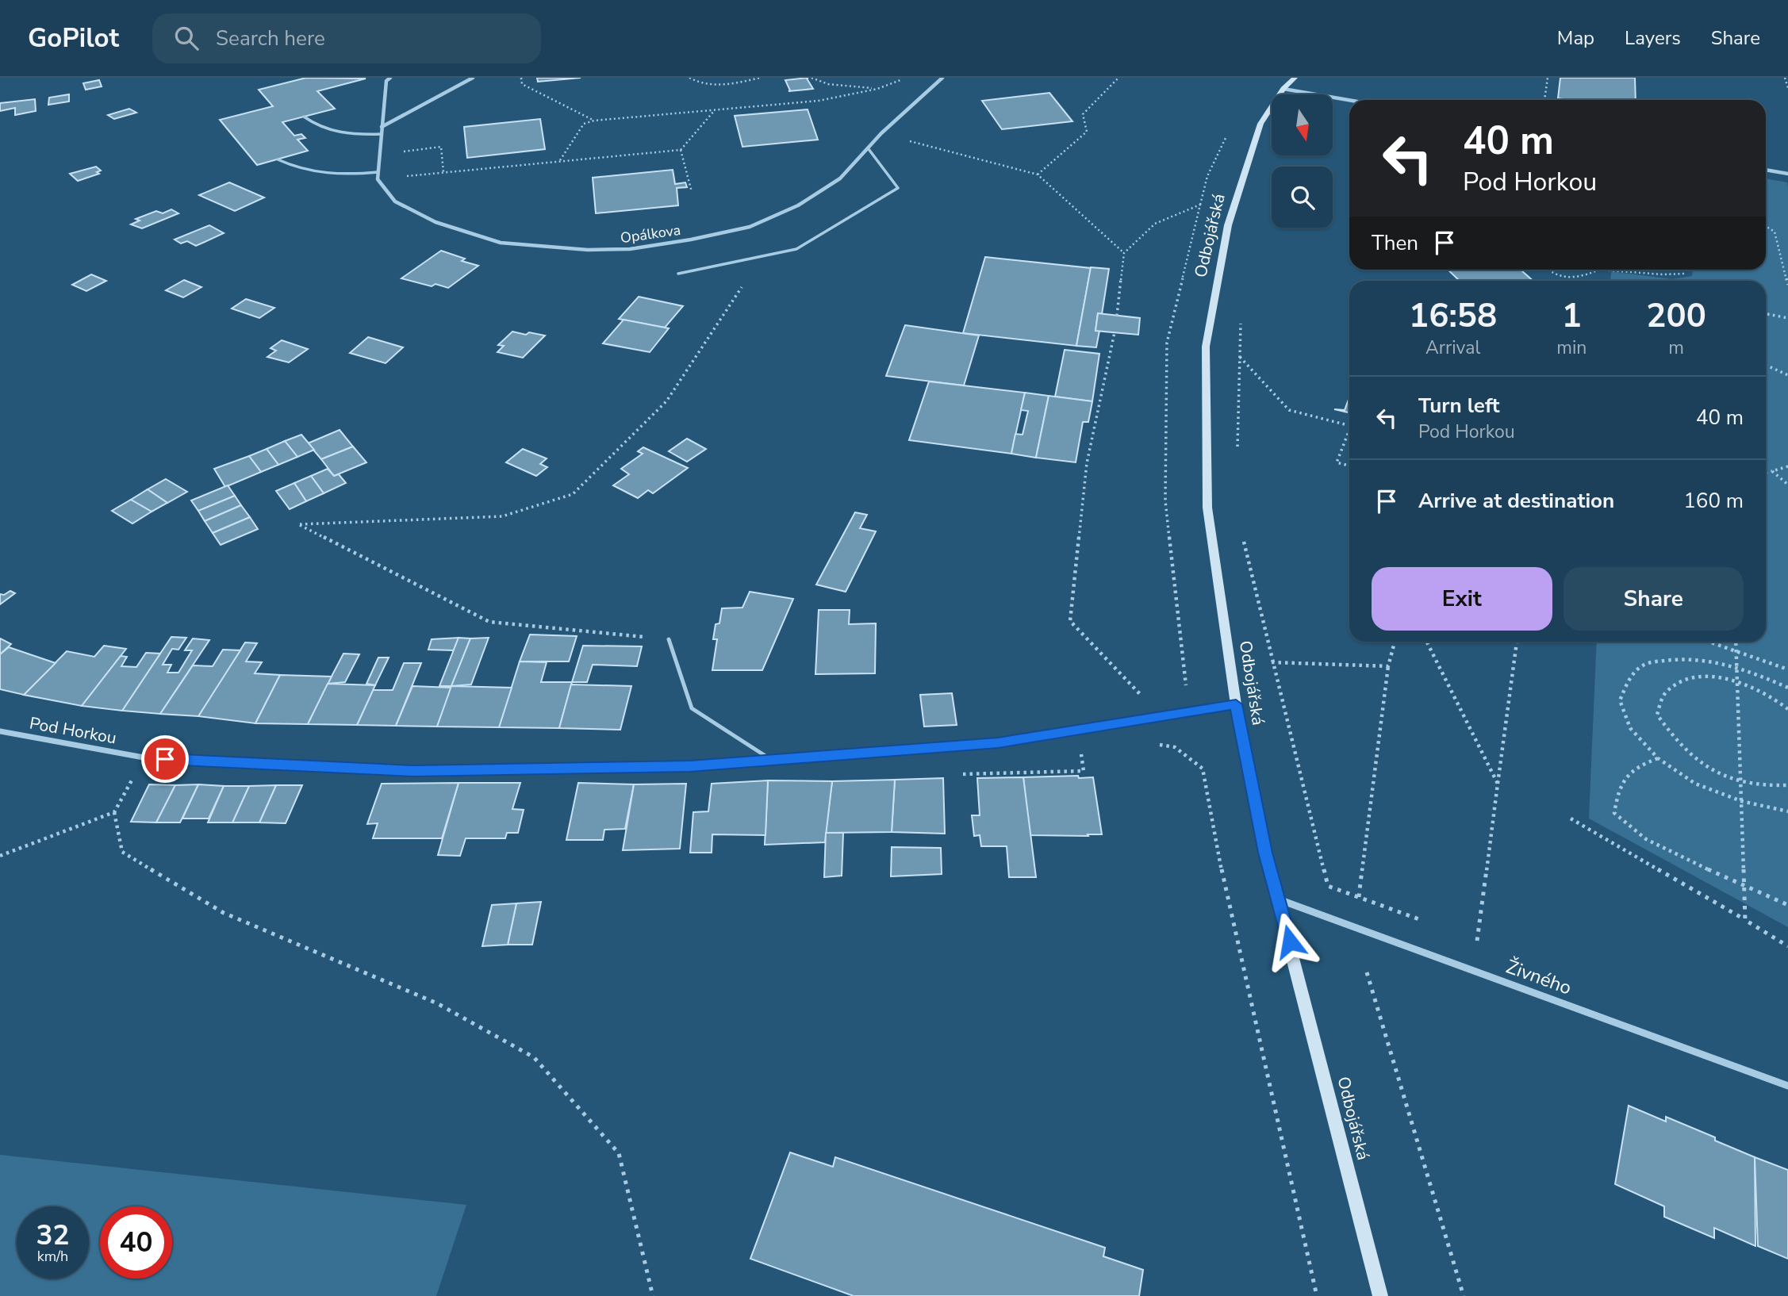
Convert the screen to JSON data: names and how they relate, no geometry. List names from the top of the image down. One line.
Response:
{"streets":{"street":["Opálkova","Odbojářská","Pod Horkou","Živného"]},"crossings":[["Odbojářská","Pod Horkou"],["Odbojářská","Živného"]],"north":"bottom","page":{"header":"GoPilot","search":"Search here","nav":["Map","Layers","Share"],"turn":["40 m","Pod Horkou"],"then":"Then","eta":["16:58","Arrival","1","min","200","m"],"list":[{"name":"Turn left","note":"Pod Horkou","value":"40 m"},{"name":"Arrive at destination","value":"160 m"}],"buttons":["Exit","Share"],"speed":"32 km/h","limit":"40"}}
